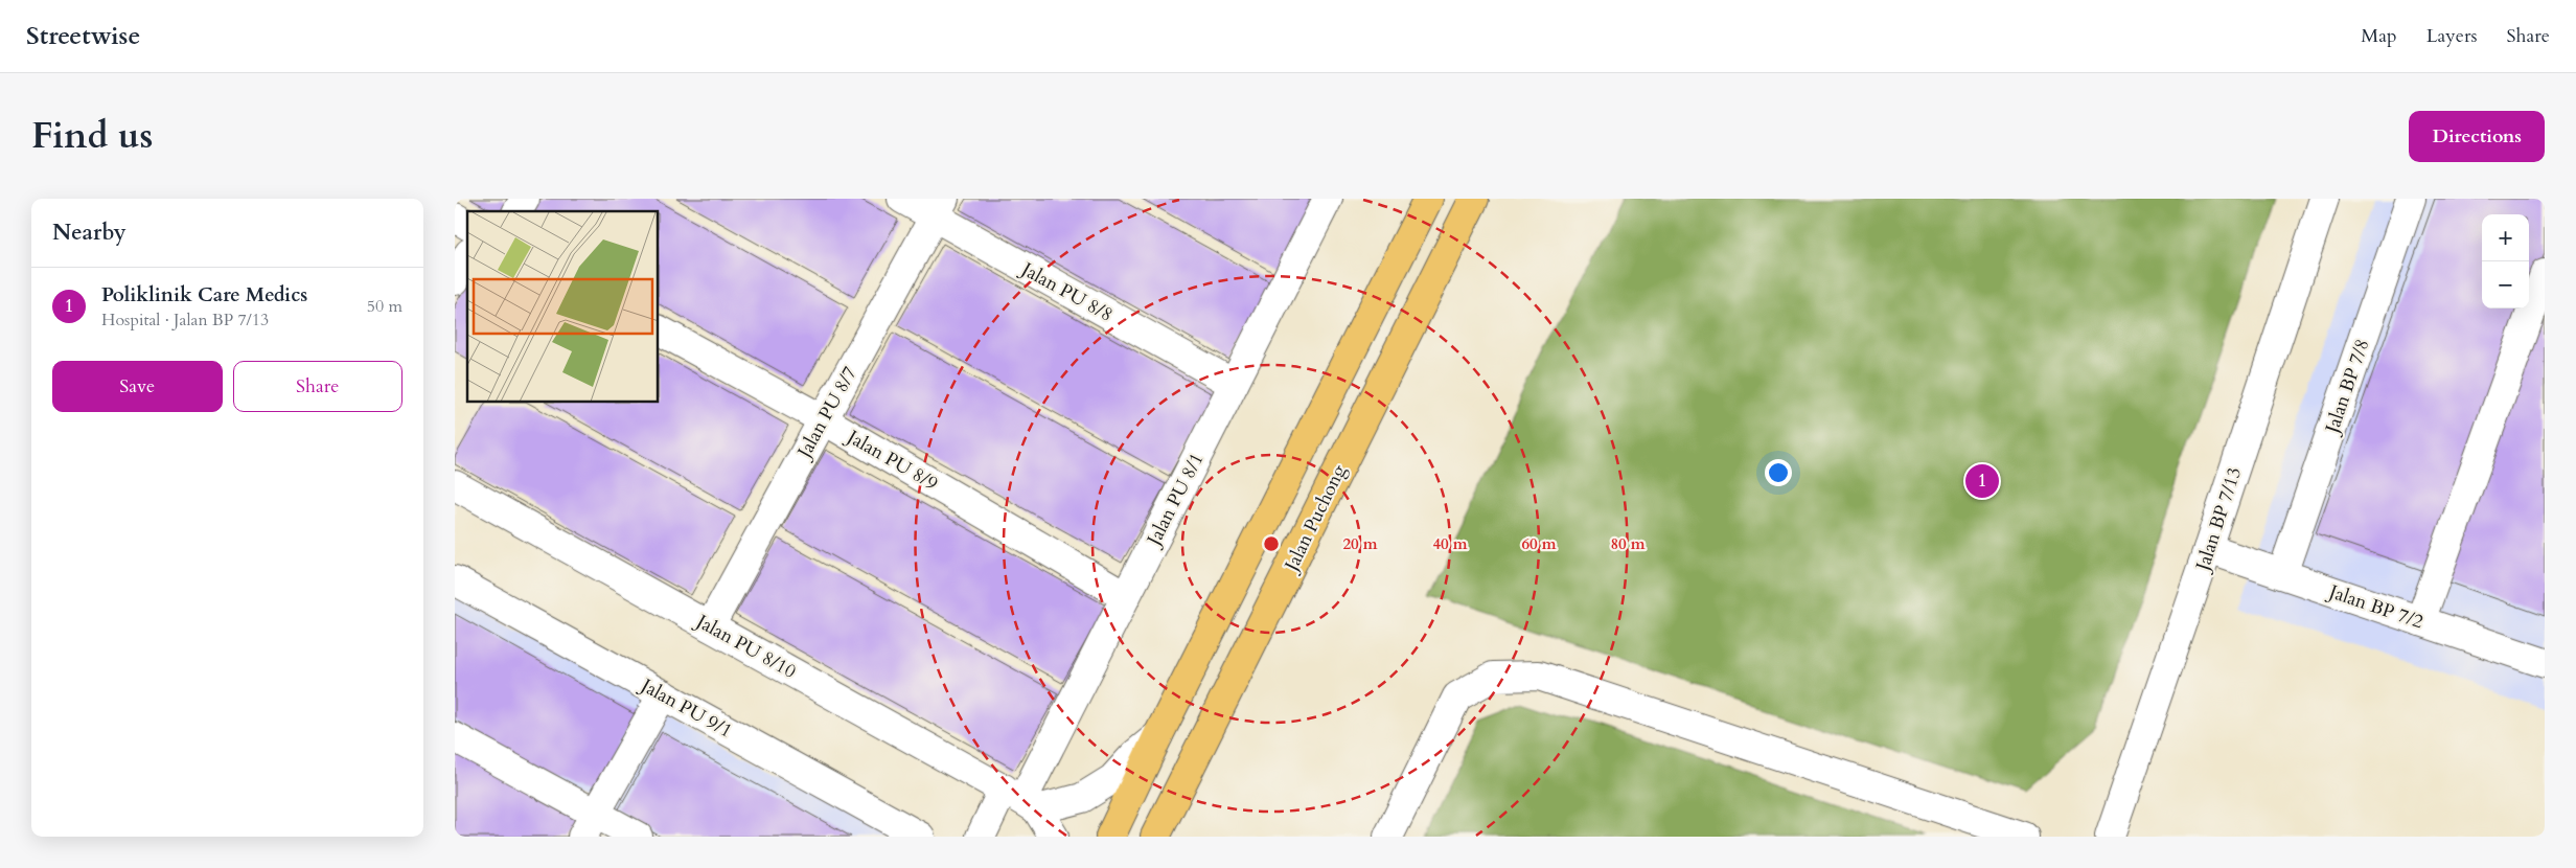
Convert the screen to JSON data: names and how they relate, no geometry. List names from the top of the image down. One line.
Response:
{"streets":{"main road":["Jalan Puchong"],"street":["Jalan PU 8/8","Jalan BP 7/8","Jalan PU 8/7","Jalan PU 8/9","Jalan PU 8/1","Jalan BP 7/13","Jalan BP 7/2","Jalan PU 8/10","Jalan PU 9/1"]},"crossings":[["Jalan PU 8/8","Jalan PU 8/7"],["Jalan PU 8/8","Jalan PU 8/1"],["Jalan BP 7/8","Jalan BP 7/2"],["Jalan PU 8/7","Jalan PU 8/9"],["Jalan PU 8/7","Jalan PU 8/10"],["Jalan PU 8/9","Jalan PU 8/1"],["Jalan PU 8/1","Jalan PU 8/10"],["Jalan BP 7/13","Jalan BP 7/2"]],"page":{"header":"Streetwise","nav":["Map","Layers","Share"],"title":"Find us","buttons":["Directions",["Save","Share"]],"heading":"Nearby","map_buttons":["+","−"],"list":[{"mark":"1","name":"Poliklinik Care Medics","note":"Hospital · Jalan BP 7/13","value":"50 m"}],"pins":"1"},"rings":["20 m","40 m","60 m","80 m"]}
